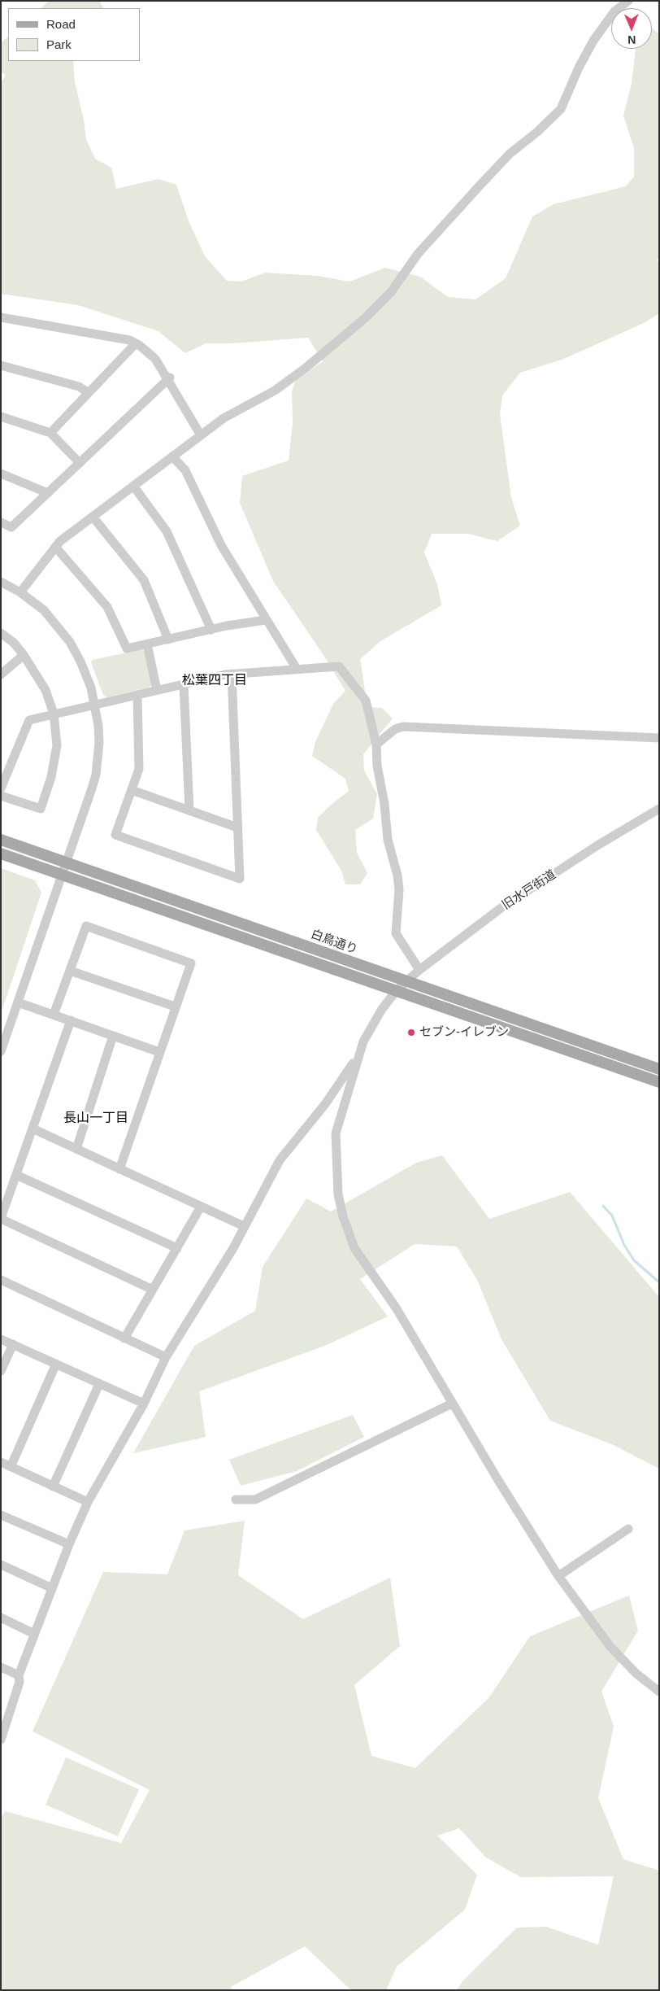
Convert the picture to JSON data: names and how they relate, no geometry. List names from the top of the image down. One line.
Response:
{"streets":{"main road":["白鳥通り"],"street":["旧水戸街道"]},"crossings":[["旧水戸街道","白鳥通り"]],"districts":["松葉四丁目","長山一丁目"],"places":["セブン-イレブン"],"legend":["Road","Park"],"north":"bottom"}
